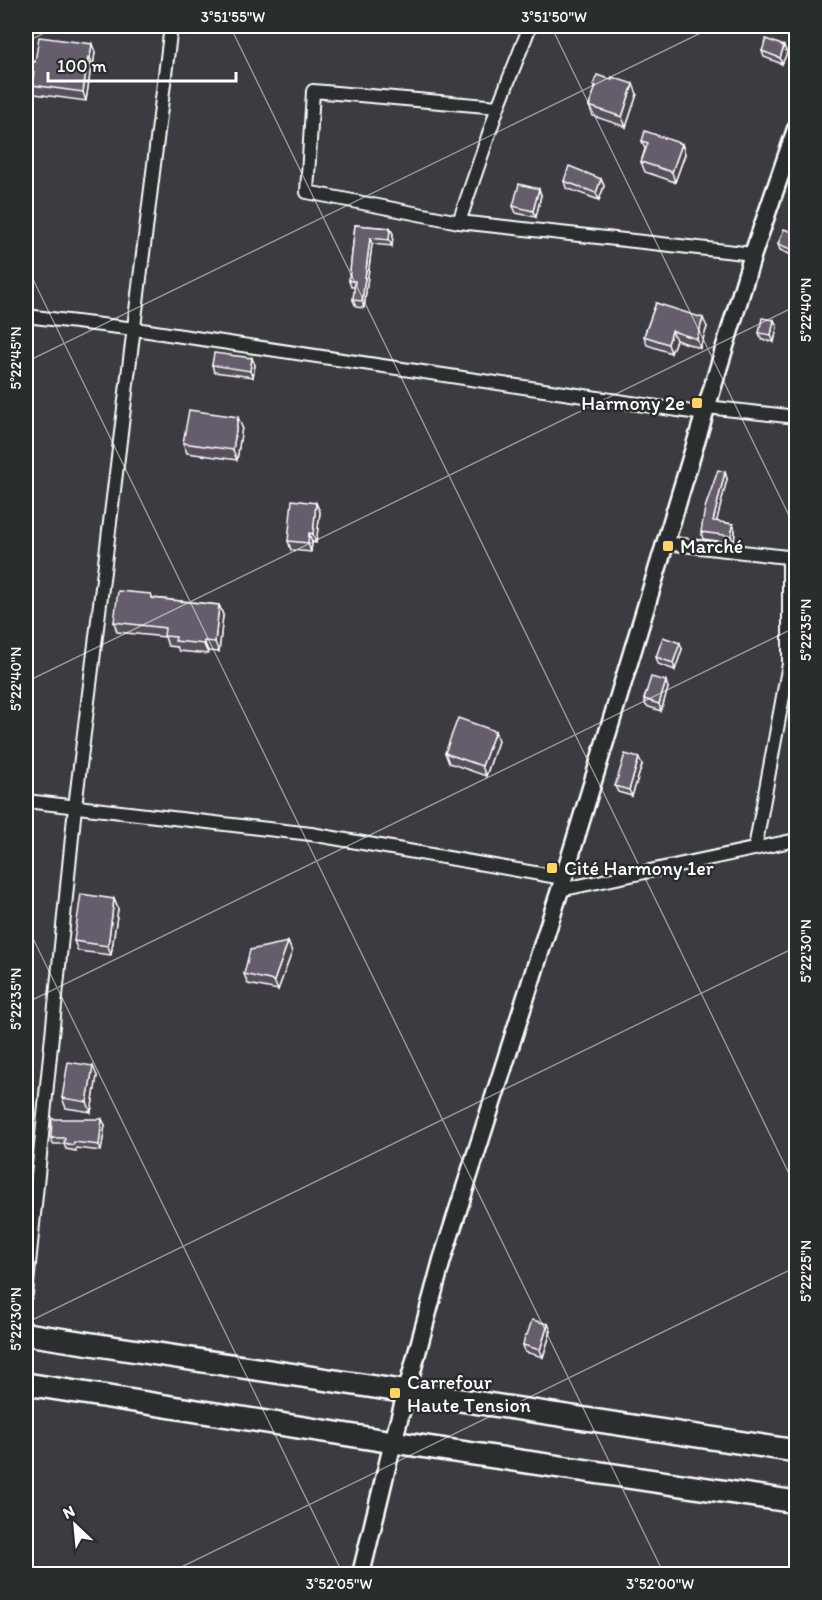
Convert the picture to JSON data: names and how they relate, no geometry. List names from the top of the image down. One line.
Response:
{"places":{"transit":["Harmony 2e","Marché","Cité Harmony 1er","Carrefour Haute Tension"]},"scale_bar":"100 m","north":"top left","coordinates":["3°51'55\"W","3°51'50\"W","5°22'40\"N","5°22'45\"N","5°22'35\"N","5°22'30\"N","5°22'25\"N","3°52'05\"W","3°52'00\"W"]}
